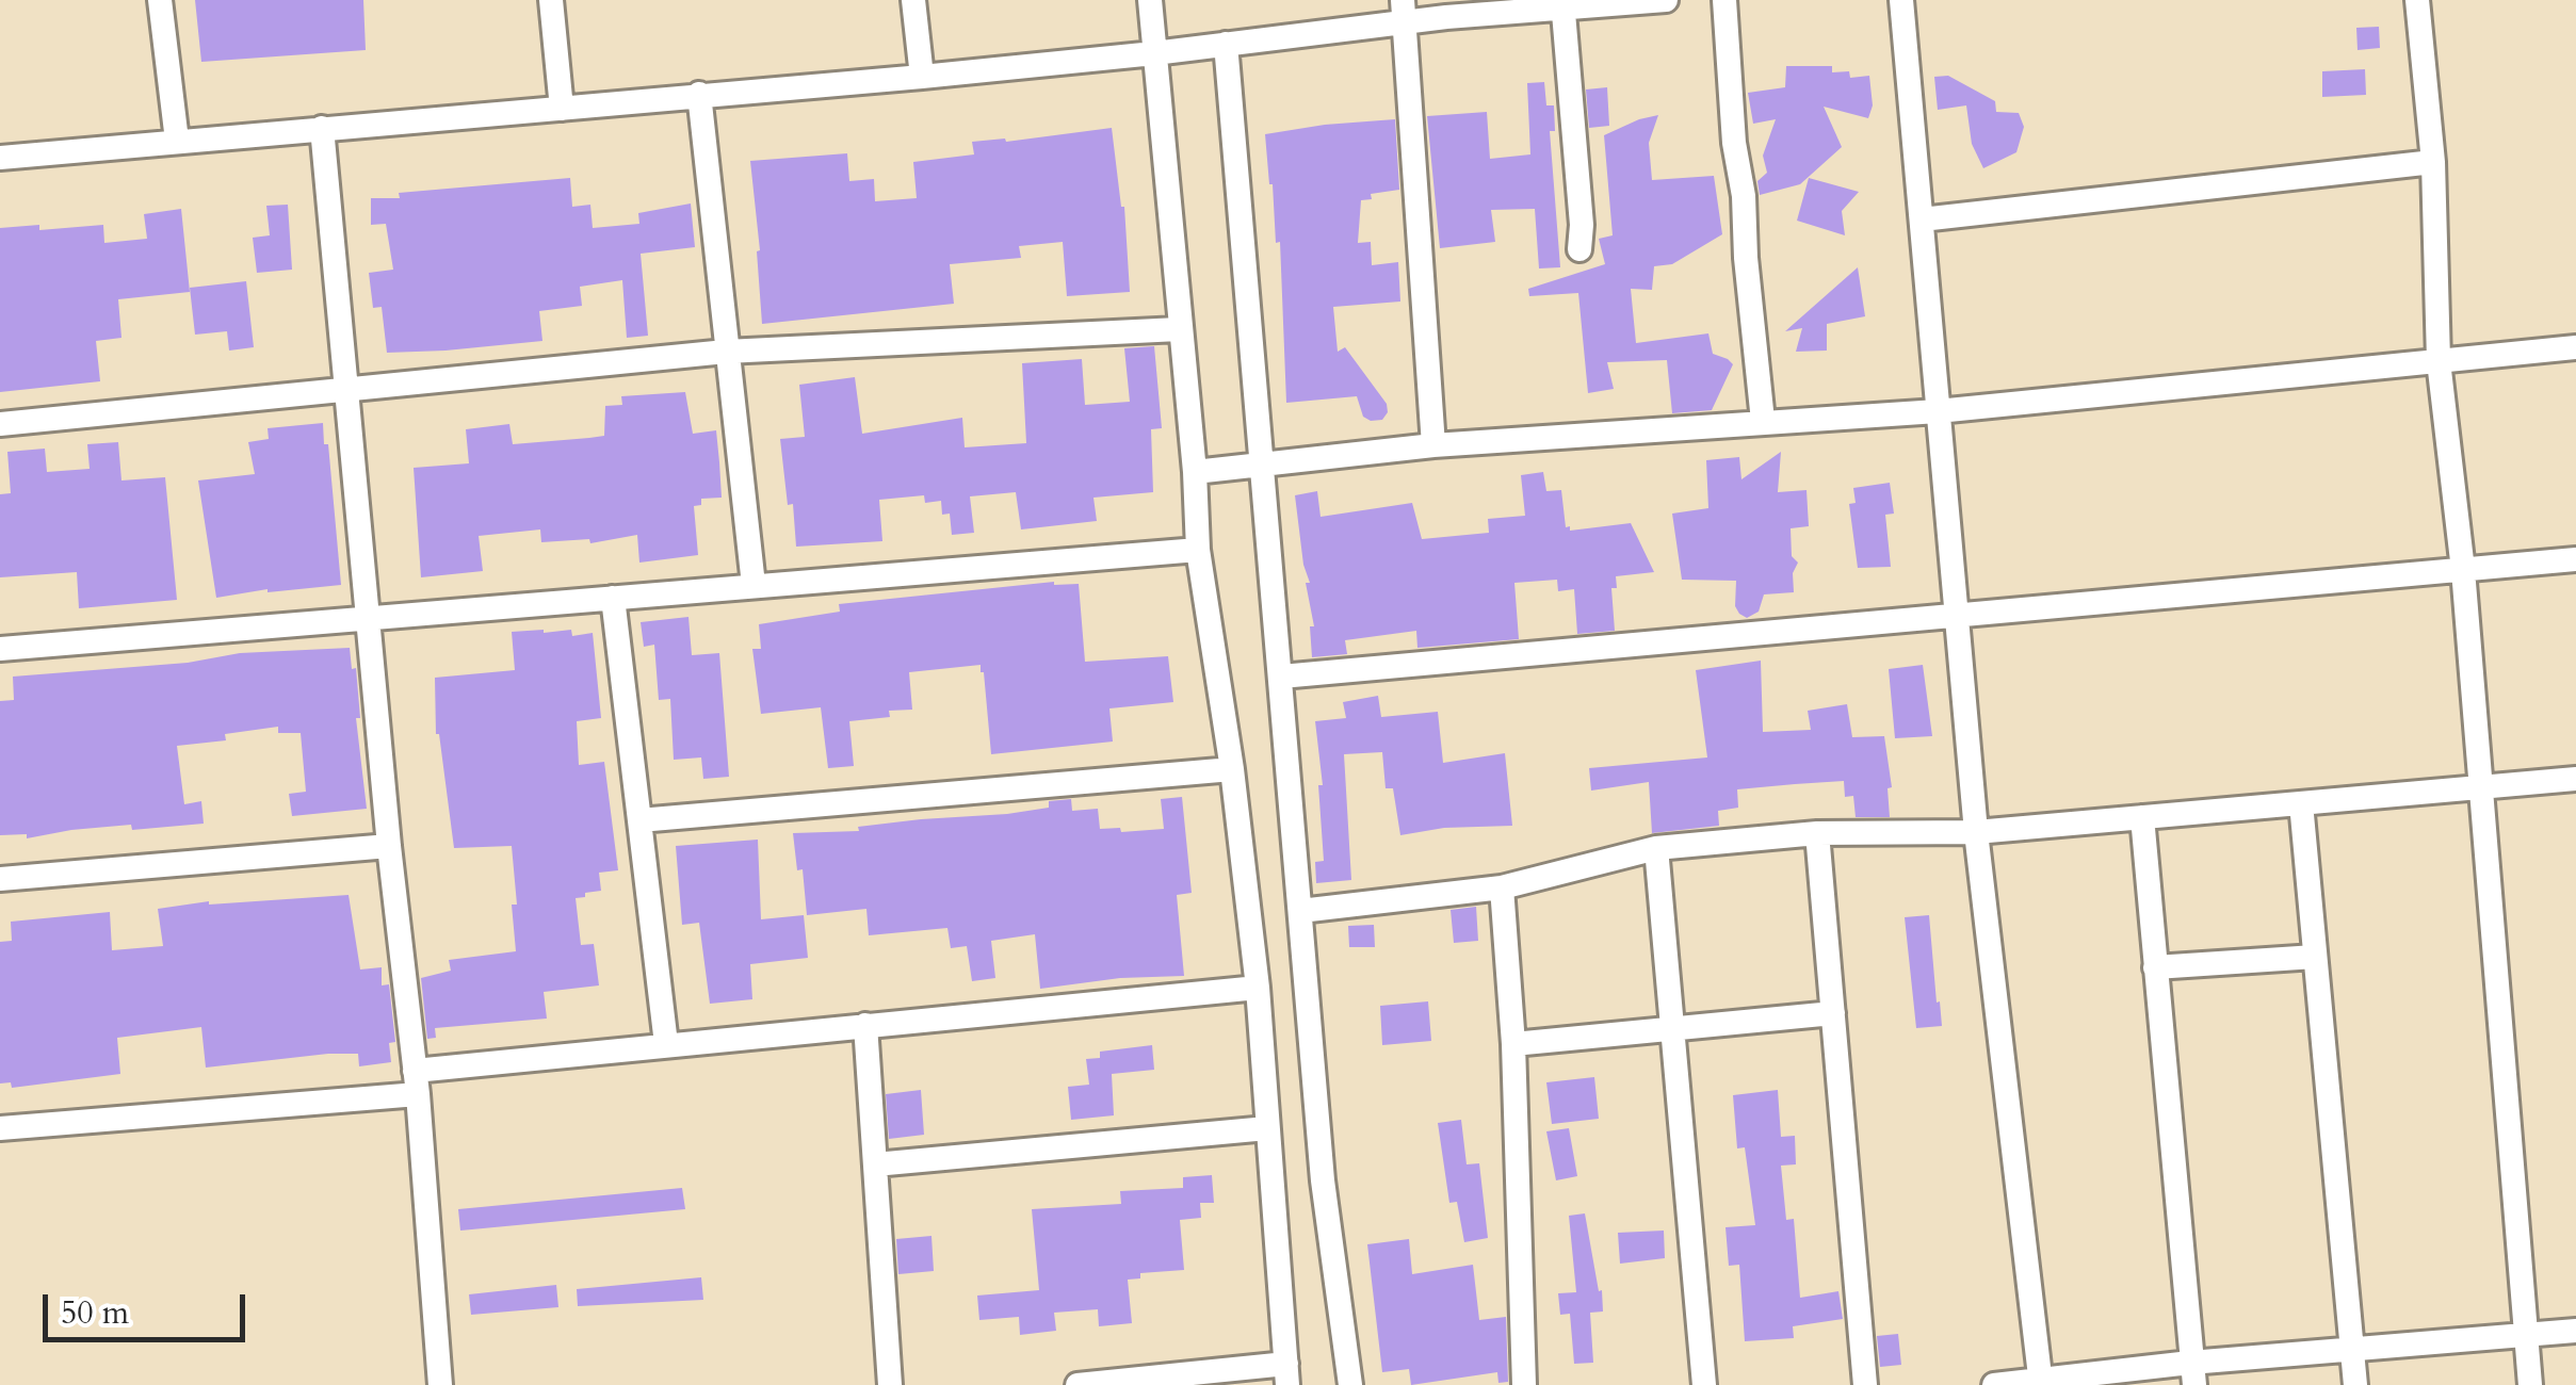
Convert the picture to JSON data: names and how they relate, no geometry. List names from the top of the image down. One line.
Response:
{"scale_bar":"50 m"}
